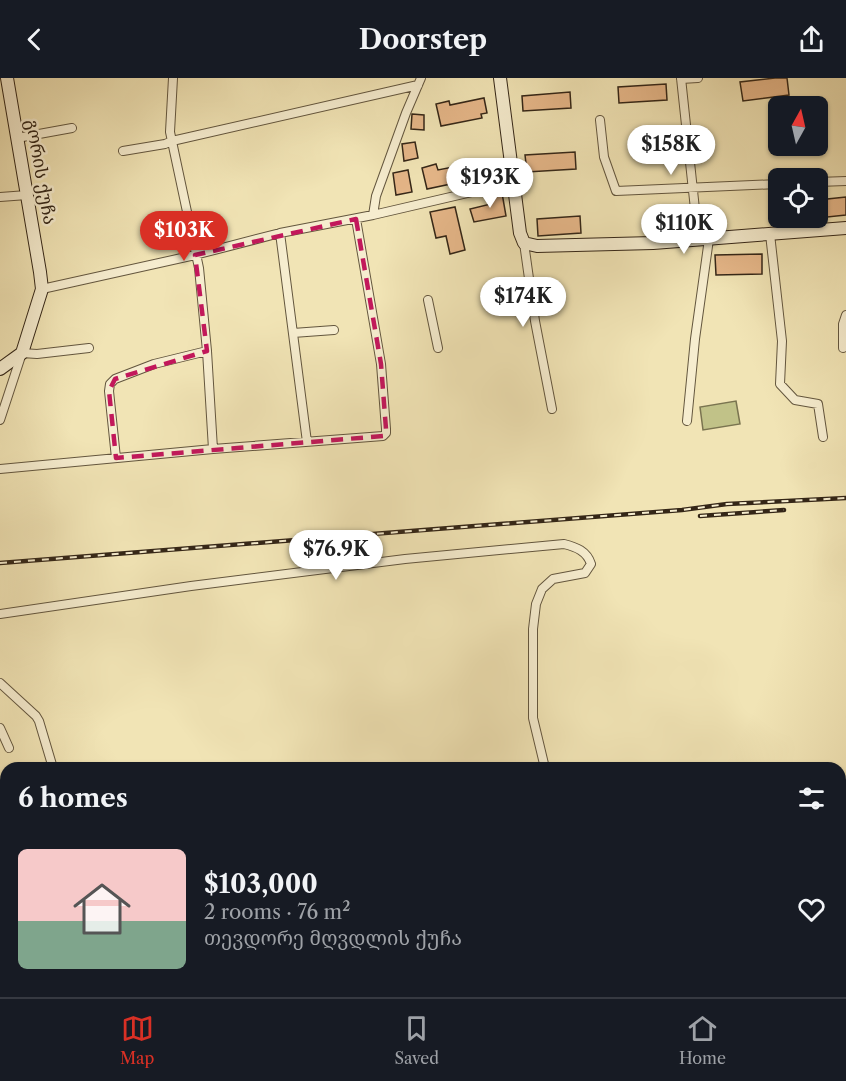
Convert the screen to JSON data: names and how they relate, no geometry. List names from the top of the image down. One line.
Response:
{"streets":{"street":["გორის ქუჩა"]},"north":"top","page":{"header":"Doorstep","price":["$158K","$193K","$110K","$103K","$174K","$76.9K"],"heading":"6 homes","list":[{"name":"$103,000","note":"2 rooms · 76 m² · თევდორე მღვდლის ქუჩა"}],"tabs":["Map","Saved","Home"]}}
